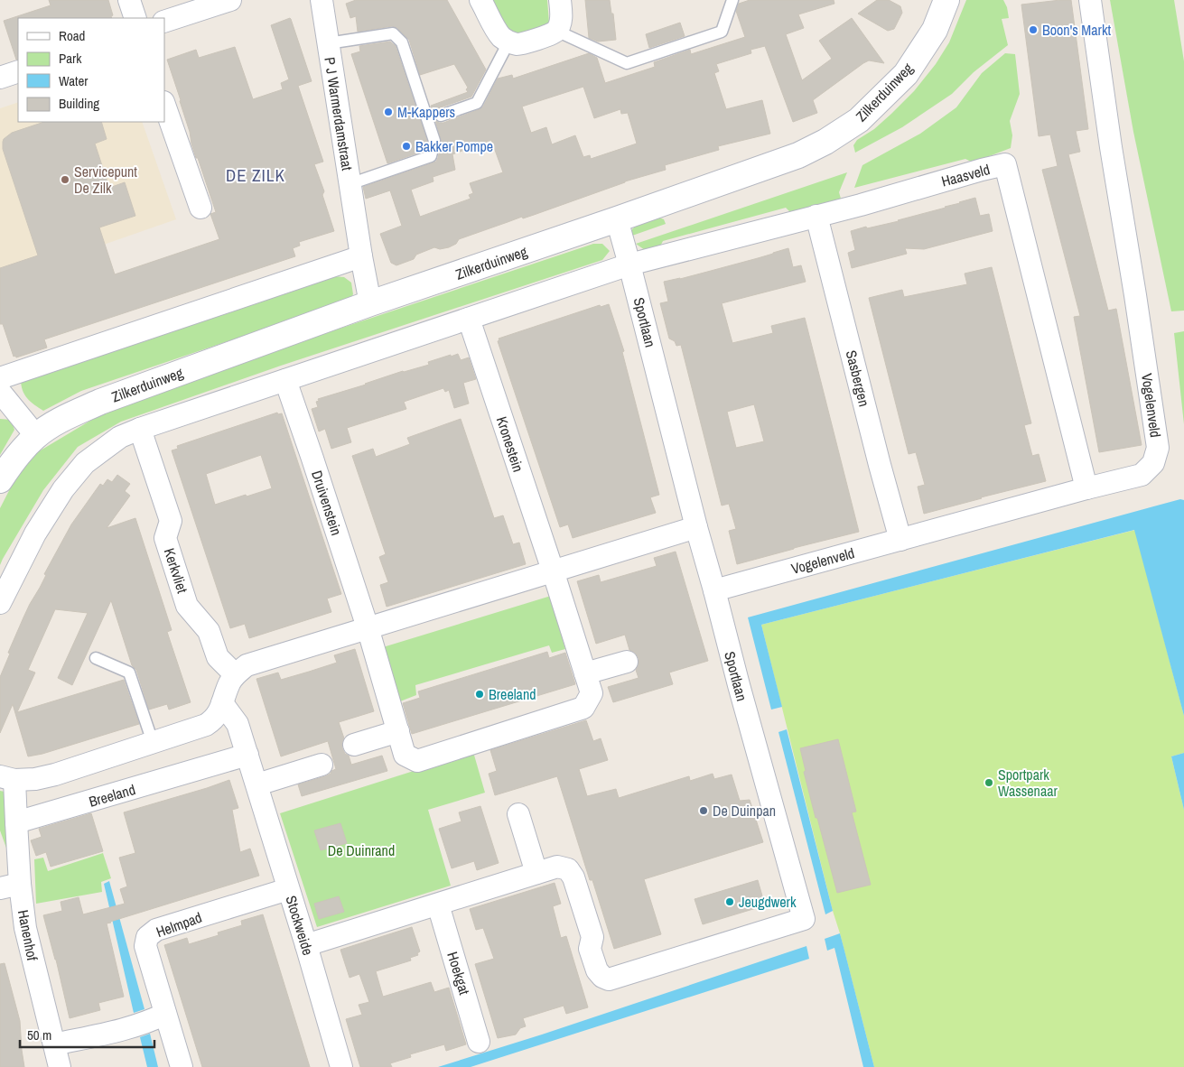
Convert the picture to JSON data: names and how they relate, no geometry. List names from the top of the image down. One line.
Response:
{"streets":{"street":["Zilkerduinweg","P J Warmerdamstraat","Haasveld","Sportlaan","Sasbergen","Vogelenveld","Kronestein","Druivenstein","Kerkvliet","Breeland","Helmpad","Stockweide","Hanenhof","Hoekgat"]},"crossings":[["Zilkerduinweg","P J Warmerdamstraat"],["Zilkerduinweg","Sportlaan"],["Haasveld","Sportlaan"],["Haasveld","Sasbergen"],["Haasveld","Vogelenveld"],["Sportlaan","Vogelenveld"],["Sasbergen","Vogelenveld"],["Breeland","Hanenhof"],["Helmpad","Stockweide"]],"districts":["DE ZILK"],"parks":["De Duinrand"],"places":["Boon's Markt","M-Kappers","Bakker Pompe","Servicepunt De Zilk","Breeland","Sportpark Wassenaar","De Duinpan","Jeugdwerk"],"legend":["Road","Park","Water","Building"],"scale_bar":"50 m"}
